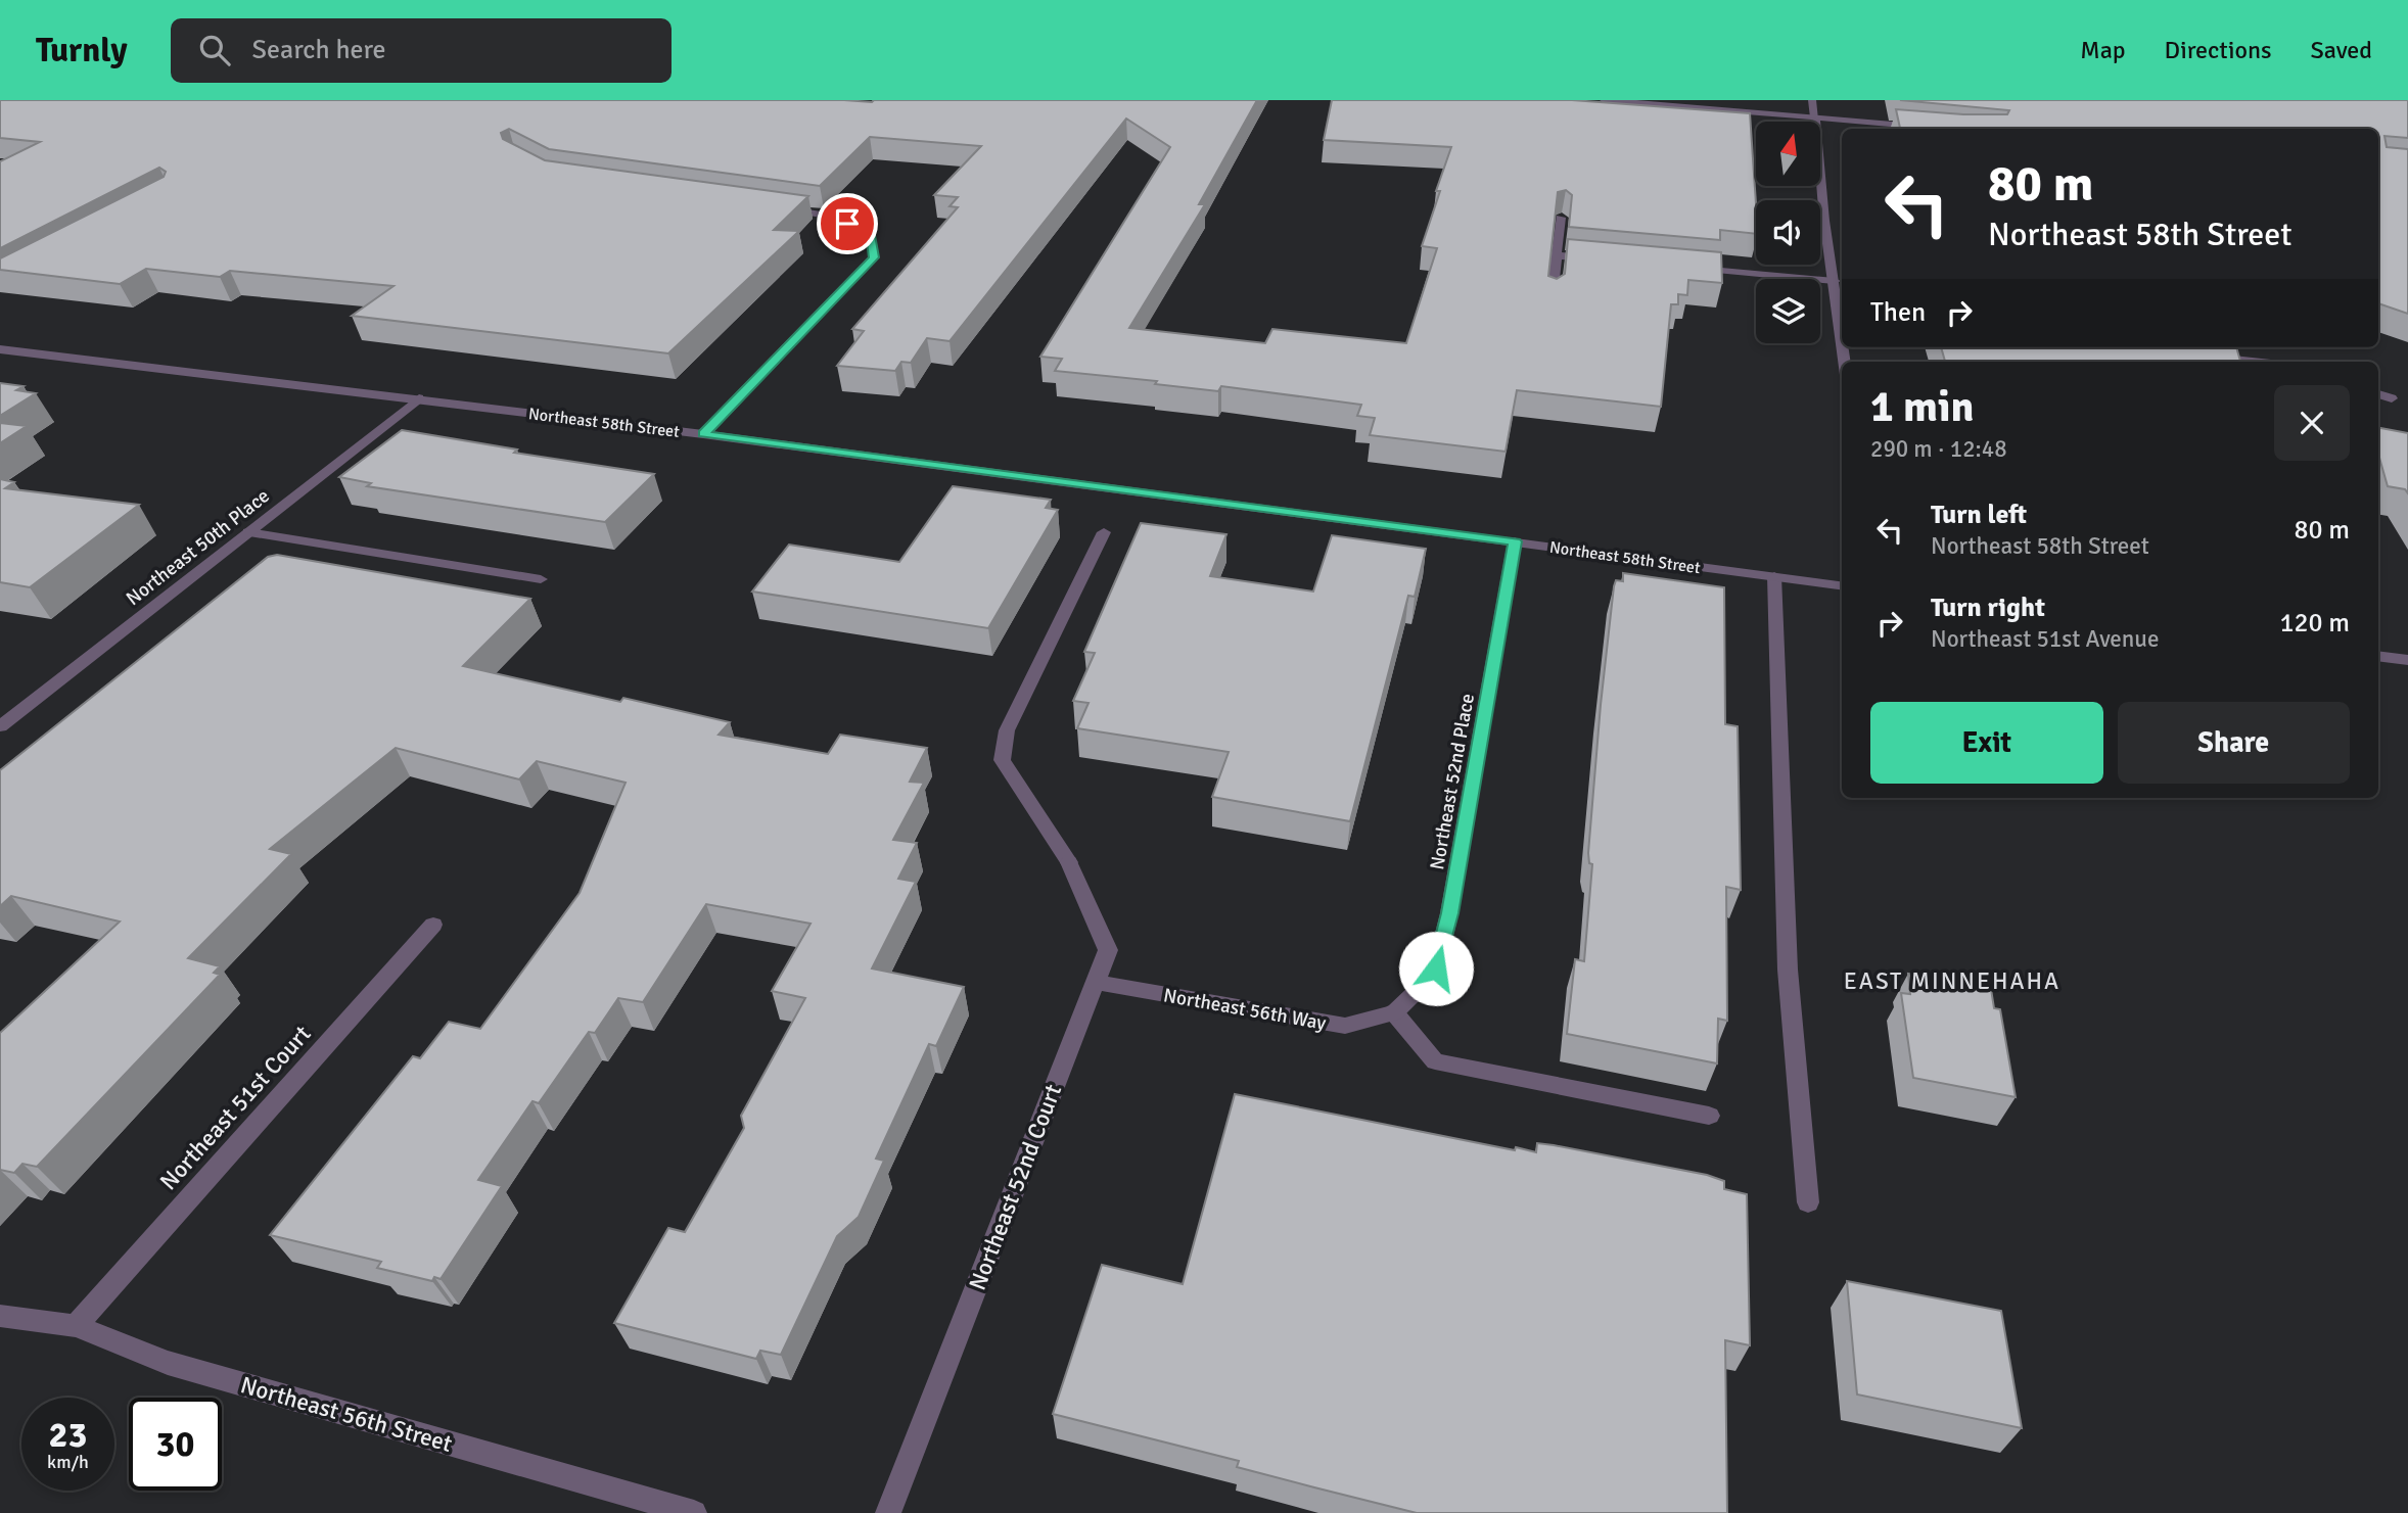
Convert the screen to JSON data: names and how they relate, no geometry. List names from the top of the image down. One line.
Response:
{"streets":{"street":["Northeast 58th Street","Northeast 50th Place","Northeast 52nd Place","Northeast 56th Way","Northeast 51st Court","Northeast 52nd Court","Northeast 56th Street"]},"crossings":[["Northeast 58th Street","Northeast 50th Place"],["Northeast 58th Street","Northeast 52nd Place"],["Northeast 52nd Place","Northeast 56th Way"],["Northeast 56th Way","Northeast 52nd Court"],["Northeast 51st Court","Northeast 56th Street"]],"districts":["EAST MINNEHAHA"],"north":"top","page":{"header":"Turnly","search":"Search here","nav":["Map","Directions","Saved"],"turn":["80 m","Northeast 58th Street"],"then":"Then","heading":["1 min","290 m · 12:48"],"list":[{"name":"Turn left","note":"Northeast 58th Street","value":"80 m"},{"name":"Turn right","note":"Northeast 51st Avenue","value":"120 m"}],"buttons":["Exit","Share"],"speed":"23 km/h","limit":"30"}}
